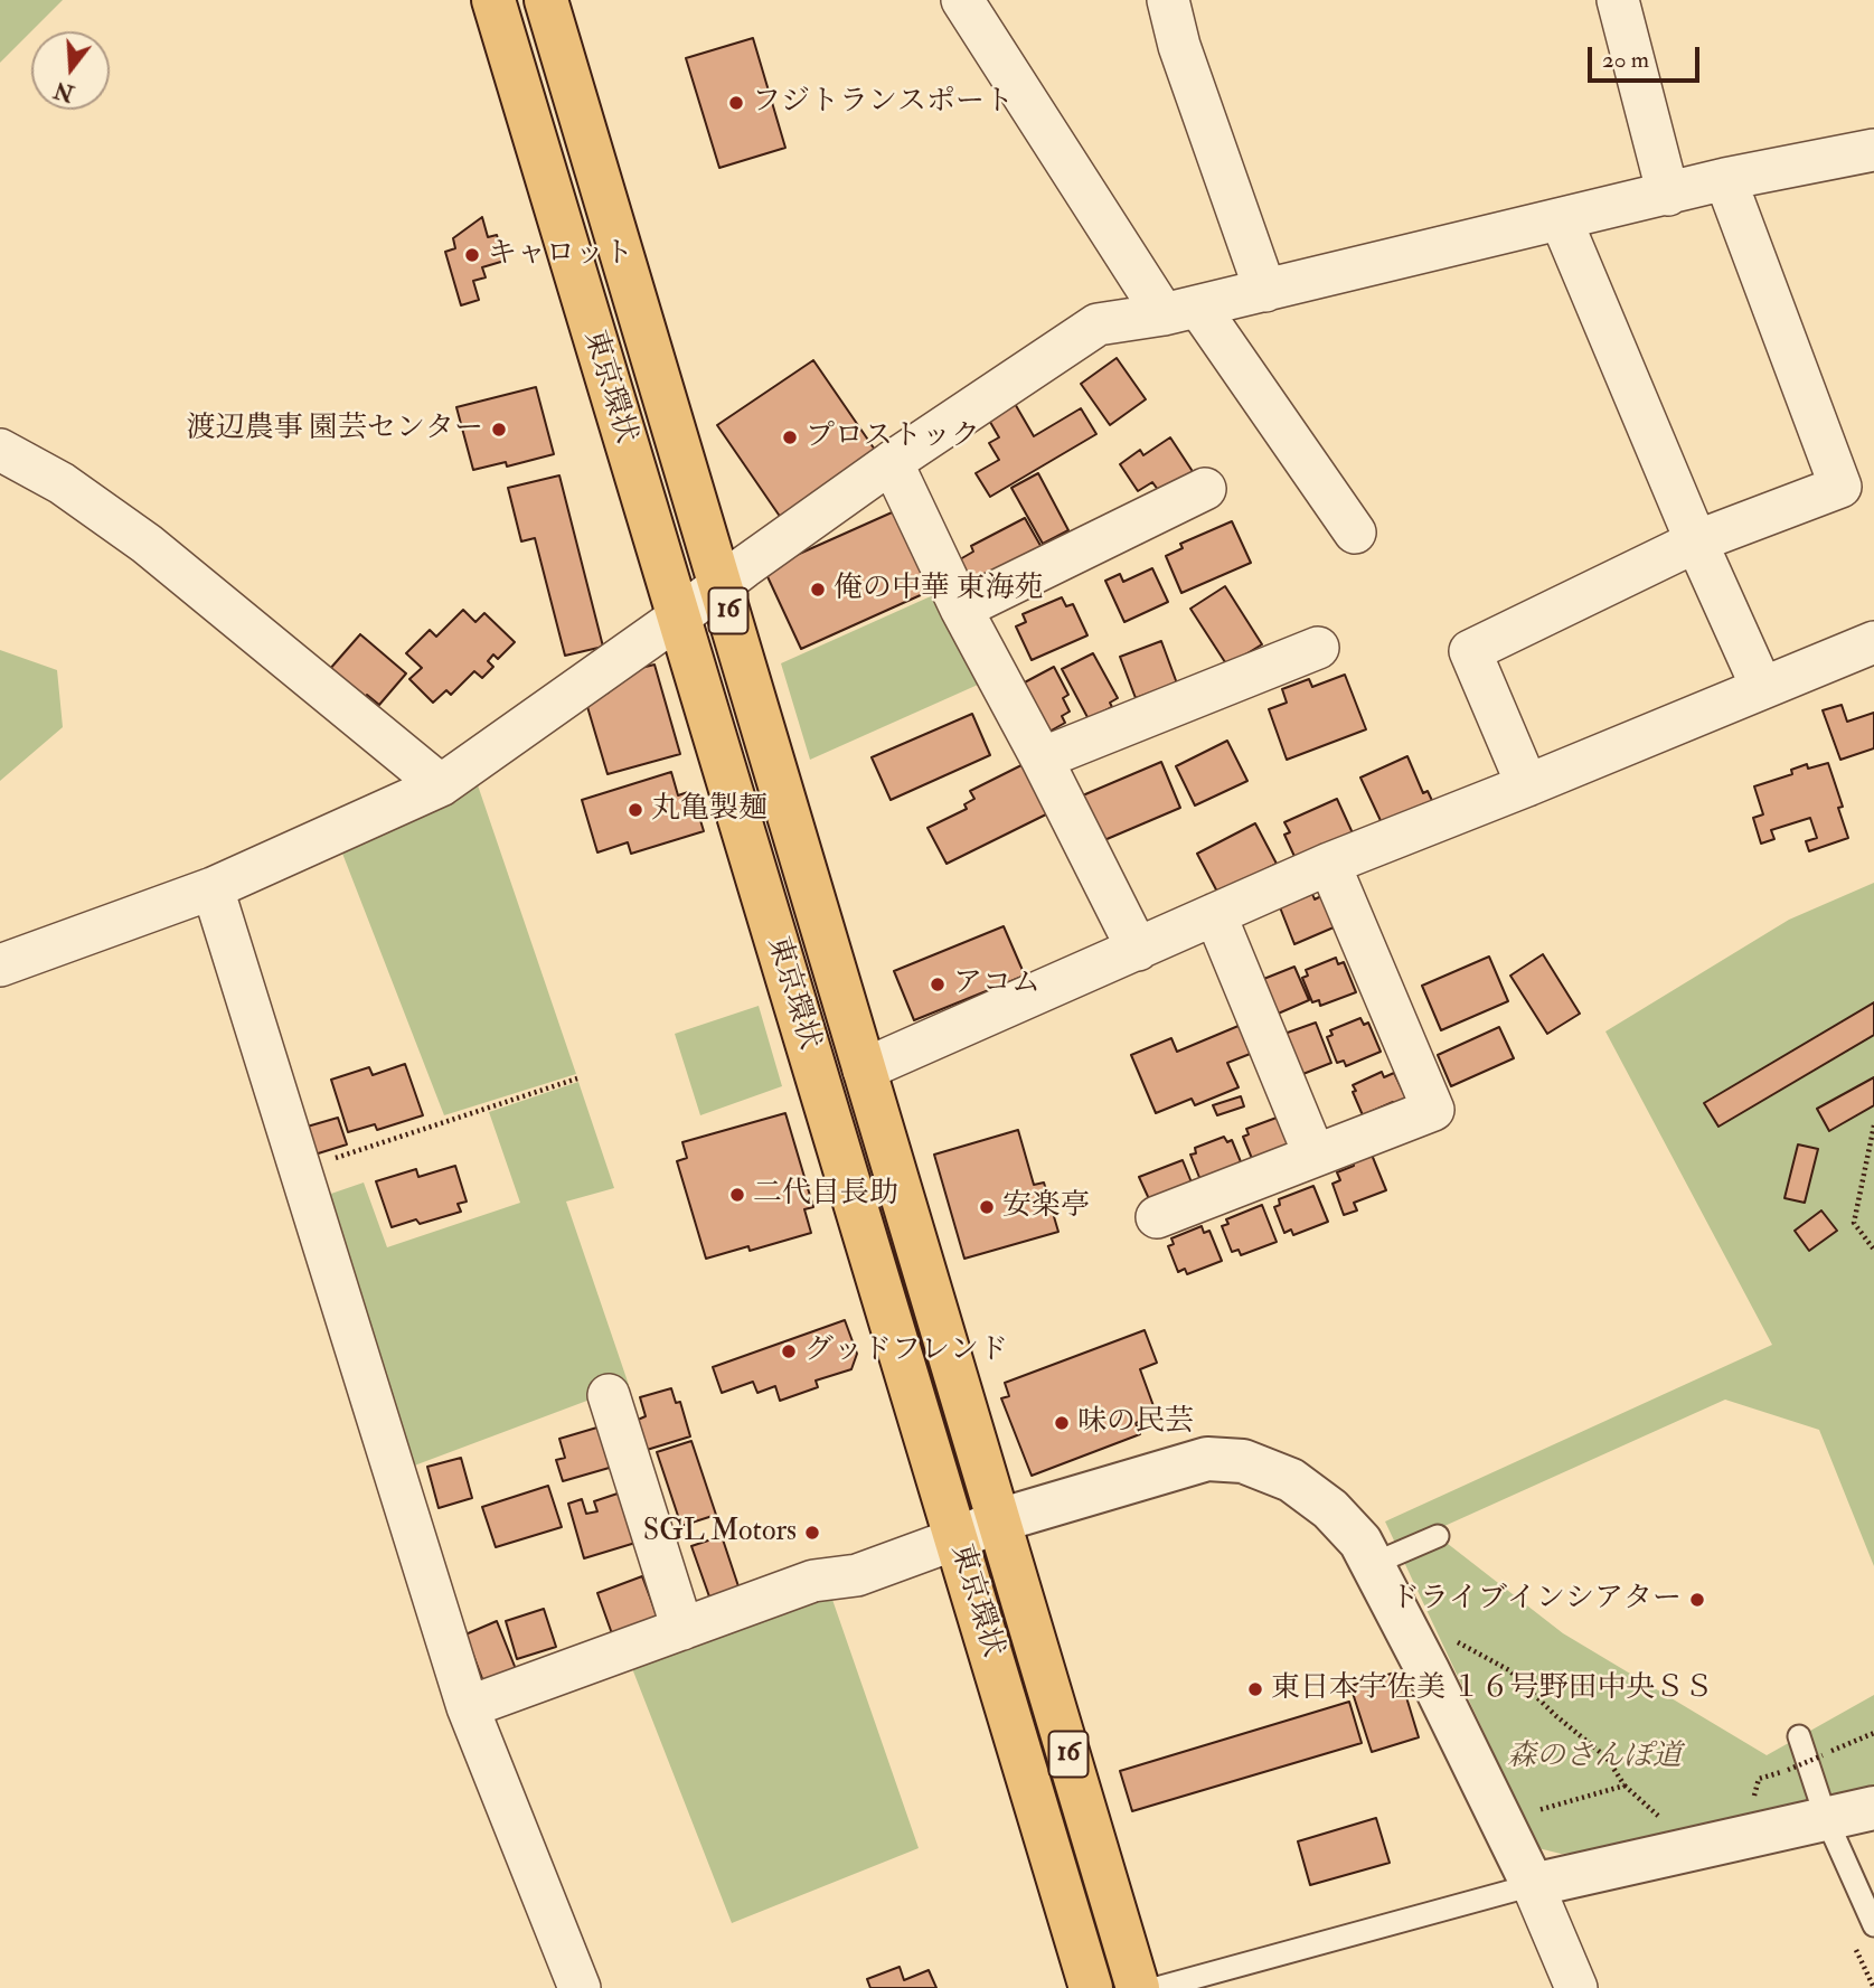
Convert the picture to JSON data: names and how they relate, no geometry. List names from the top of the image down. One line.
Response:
{"streets":{"highway":["東京環状","16"]},"parks":["森のさんぽ道"],"places":["フジトランスポート","キャロット","渡辺農事 園芸センター","プロストック","俺の中華 東海苑","丸亀製麺","アコム","二代目長助","安楽亭","グッドフレンド","味の民芸","SGL Motors","ドライブインシアター","東日本宇佐美 １６号野田中央ＳＳ"],"scale_bar":"20 m","north":"bottom"}
